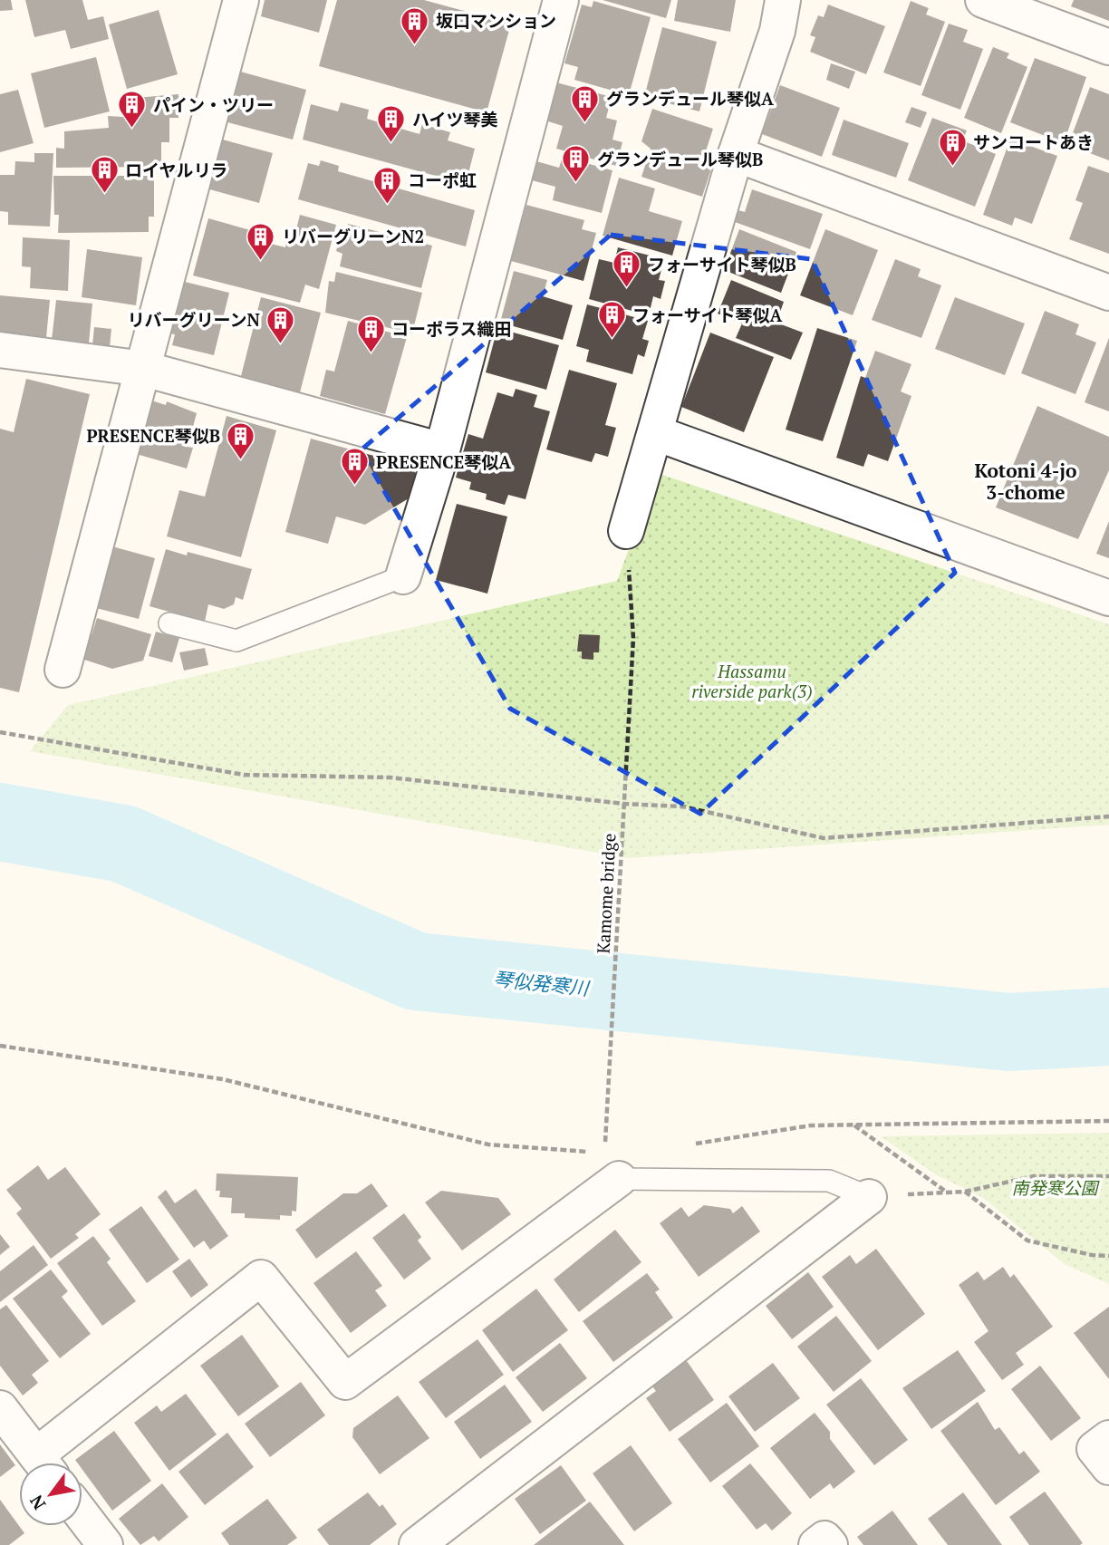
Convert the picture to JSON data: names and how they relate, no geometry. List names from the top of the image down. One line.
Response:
{"streets":{"path":["Kamome bridge"]},"districts":["Kotoni 4-jo 3-chome"],"water":["琴似発寒川"],"parks":["Hassamu riverside park(3)","南発寒公園"],"places":{"building":["坂口マンション","グランデュール琴似A","パイン・ツリー","ハイツ琴美","サンコートあき","グランデュール琴似B","ロイヤルリラ","コーポ虹","リバーグリーンN2","フォーサイト琴似B","フォーサイト琴似A","リバーグリーンN","コーポラス織田","PRESENCE琴似B","PRESENCE琴似A"]},"north":"bottom left"}
